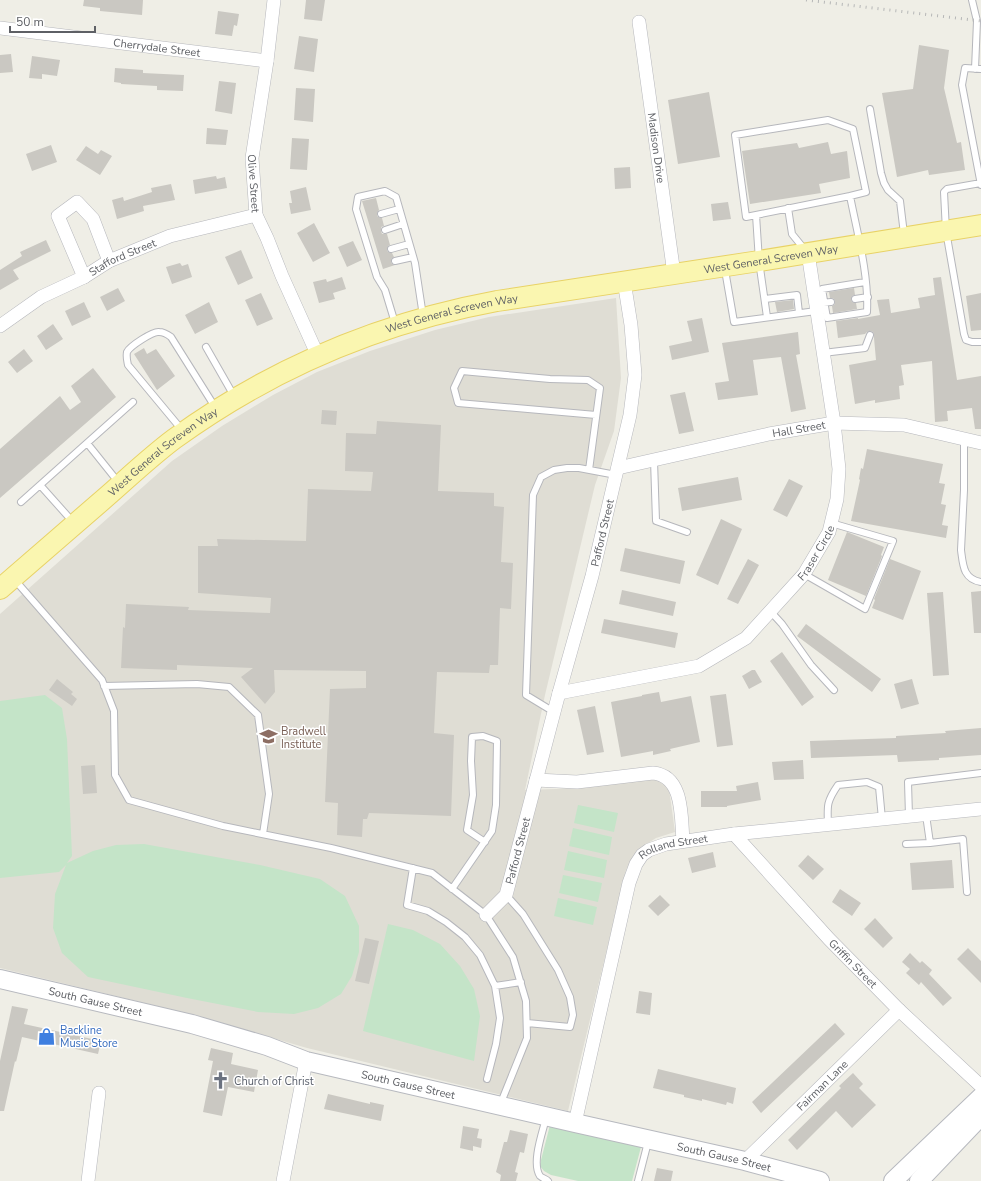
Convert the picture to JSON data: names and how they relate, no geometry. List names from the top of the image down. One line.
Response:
{"streets":{"main road":["West General Screven Way"],"street":["Cherrydale Street","Madison Drive","Olive Street","Stafford Street","Hall Street","Pafford Street","Fraser Circle","Rolland Street","Griffin Street","South Gause Street","Fairman Lane"]},"crossings":[["Cherrydale Street","Olive Street"],["Madison Drive","West General Screven Way"],["Olive Street","Stafford Street"],["Olive Street","West General Screven Way"],["West General Screven Way","Pafford Street"],["West General Screven Way","Fraser Circle"],["Hall Street","Pafford Street"],["Hall Street","Fraser Circle"],["Pafford Street","Fraser Circle"],["Rolland Street","Griffin Street"],["Rolland Street","South Gause Street"],["Griffin Street","Fairman Lane"],["South Gause Street","Fairman Lane"]],"places":{"school or university":["Bradwell Institute"],"shop":["Backline Music Store"],"church":["Church of Christ"]},"scale_bar":"50 m"}
